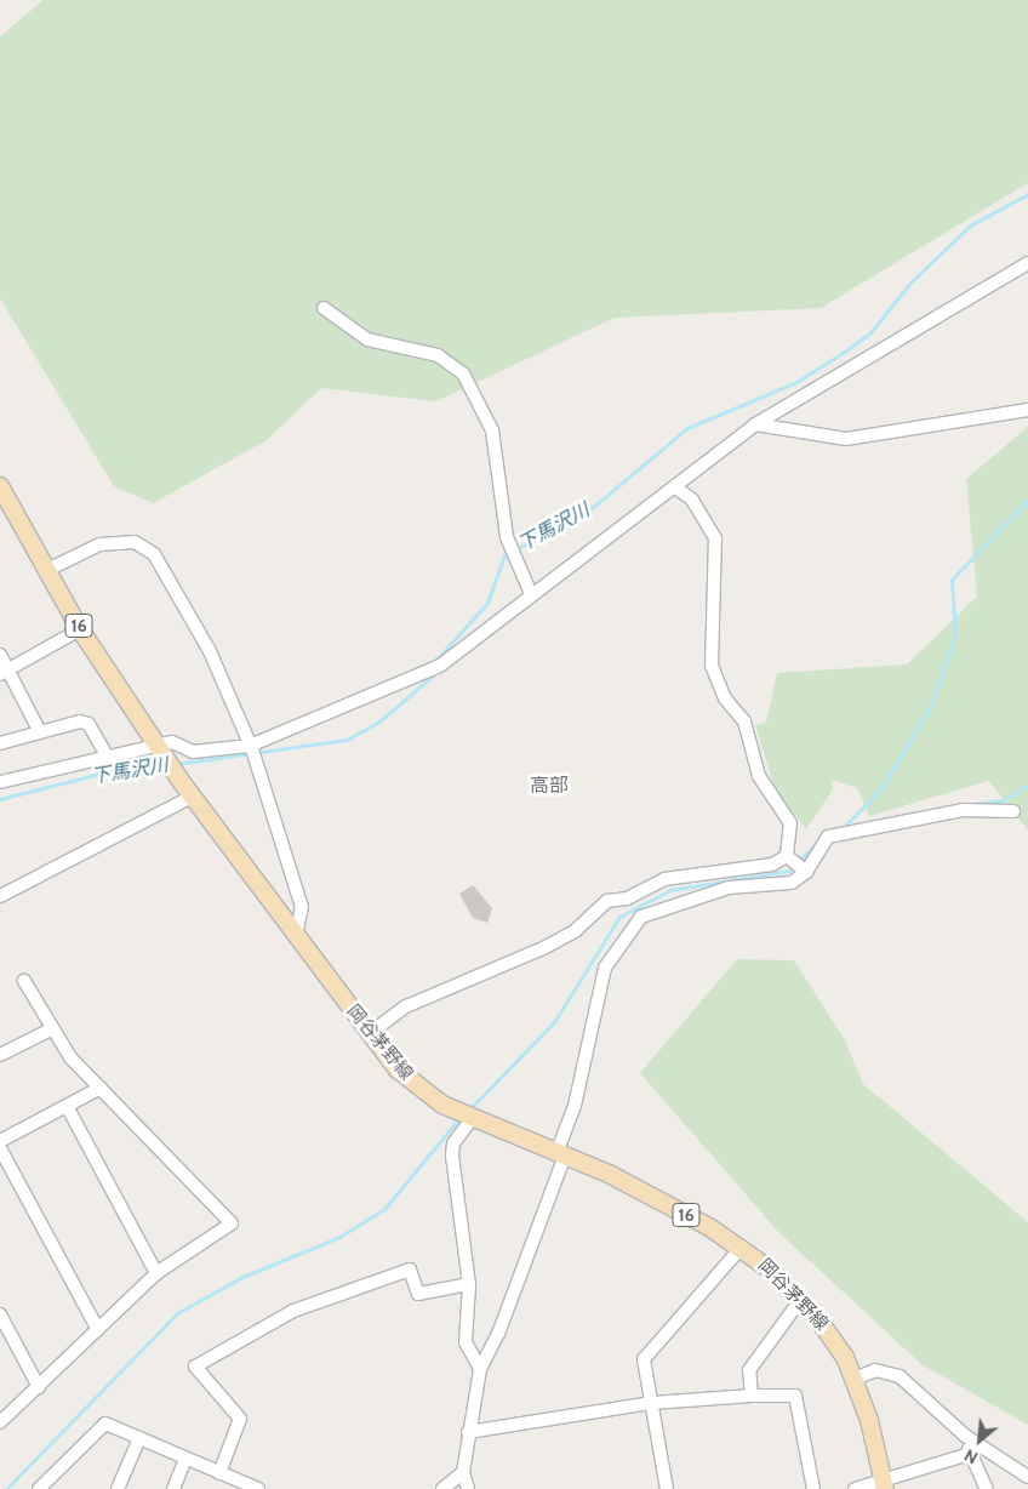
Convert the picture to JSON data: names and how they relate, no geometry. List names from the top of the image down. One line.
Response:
{"streets":{"main road":["16","岡谷茅野線"]},"districts":["高部"],"water":["下馬沢川"],"north":"bottom left"}
